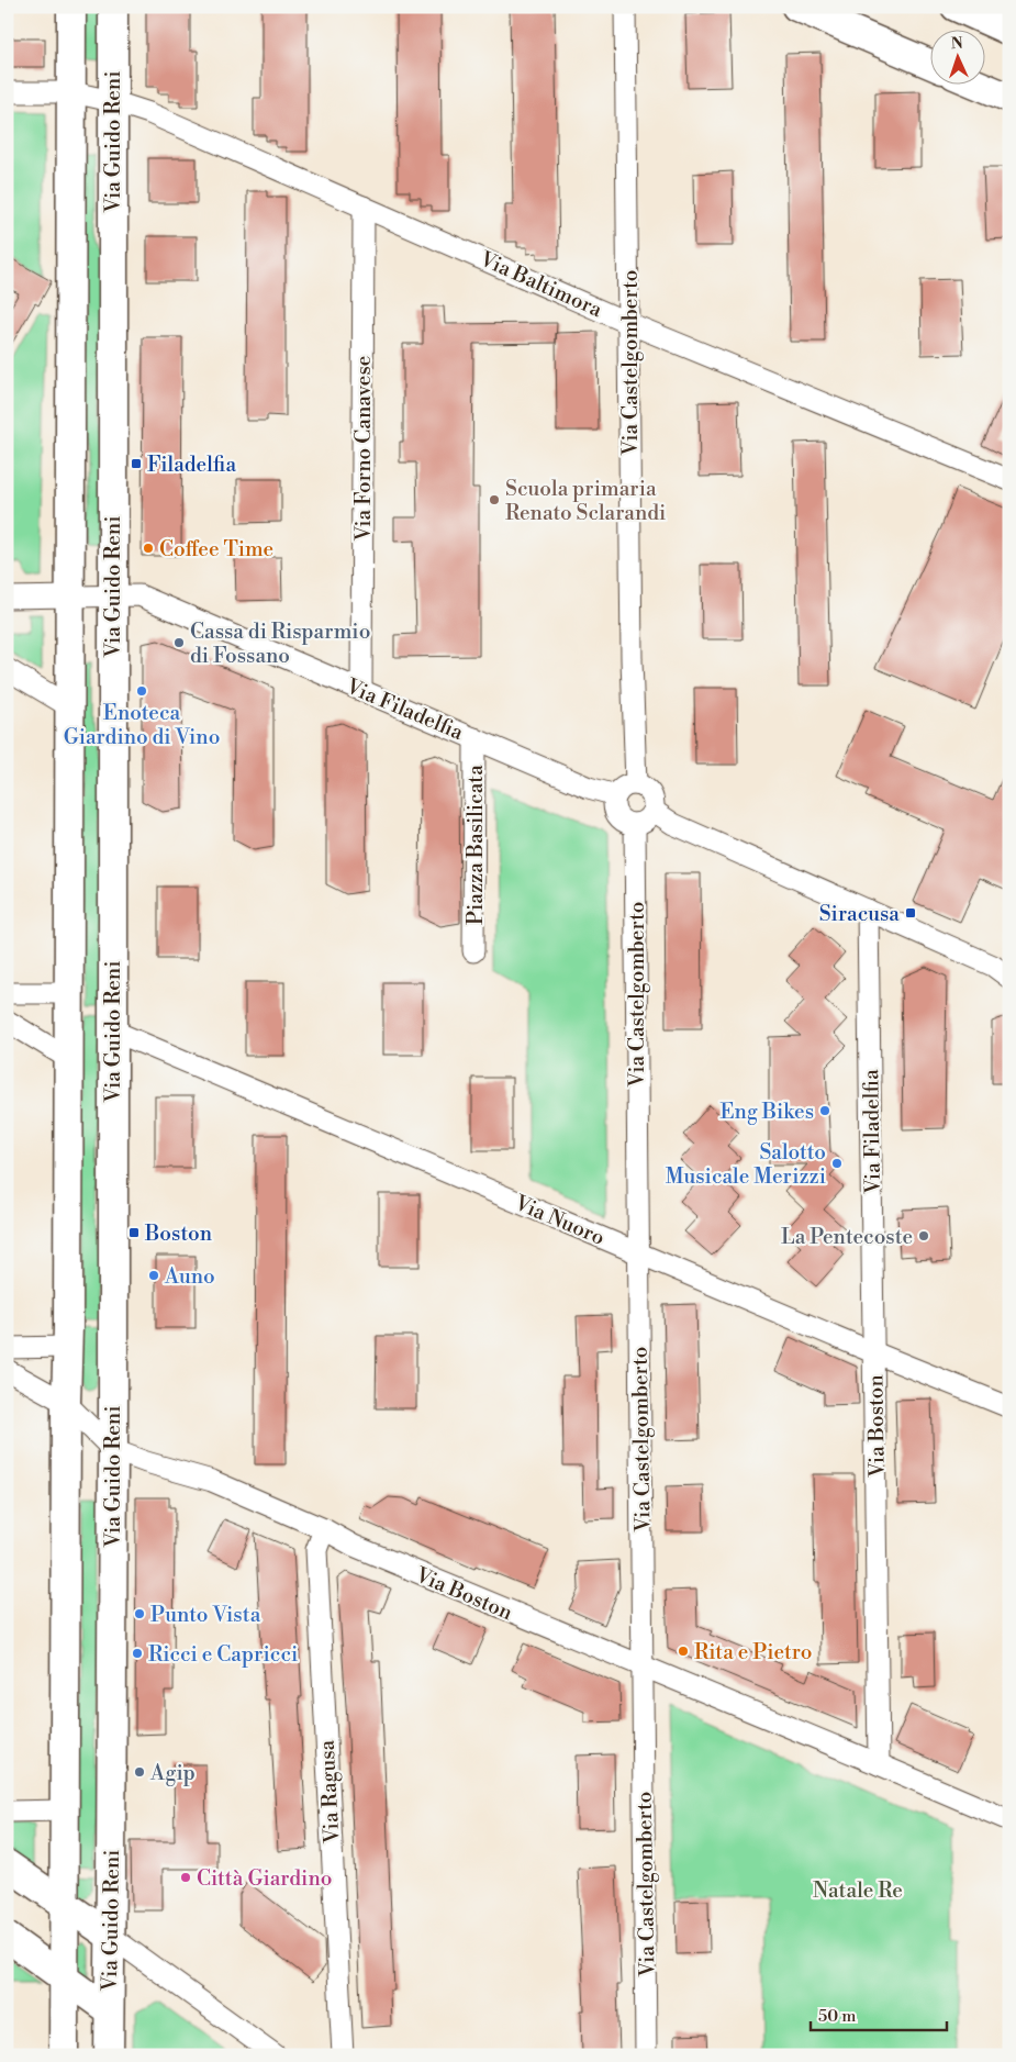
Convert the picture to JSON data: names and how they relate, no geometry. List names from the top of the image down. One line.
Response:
{"streets":{"main road":["Via Guido Reni"],"street":["Via Baltimora","Via Castelgomberto","Via Forno Canavese","Via Filadelfia","Piazza Basilicata","Via Nuoro","Via Boston","Via Ragusa"]},"crossings":[["Via Guido Reni","Via Baltimora"],["Via Guido Reni","Via Filadelfia"],["Via Guido Reni","Via Nuoro"],["Via Guido Reni","Via Boston"],["Via Baltimora","Via Castelgomberto"],["Via Baltimora","Via Forno Canavese"],["Via Castelgomberto","Via Filadelfia"],["Via Castelgomberto","Via Nuoro"],["Via Castelgomberto","Via Boston"],["Via Forno Canavese","Via Filadelfia"],["Via Filadelfia","Piazza Basilicata"],["Via Filadelfia","Via Nuoro"],["Via Filadelfia","Via Boston"],["Via Nuoro","Via Boston"],["Via Boston","Via Ragusa"]],"parks":["Natale Re"],"places":{"transit":["Filadelfia","Siracusa","Boston"],"other":["Scuola primaria Renato Sclarandi","Coffee Time","Cassa di Risparmio di Fossano","Enoteca Giardino di Vino","Eng Bikes","Salotto Musicale Merizzi","La Pentecoste","Auno","Punto Vista","Rita e Pietro","Ricci e Capricci","Agip","Città Giardino"]},"scale_bar":"50 m","north":"top"}
